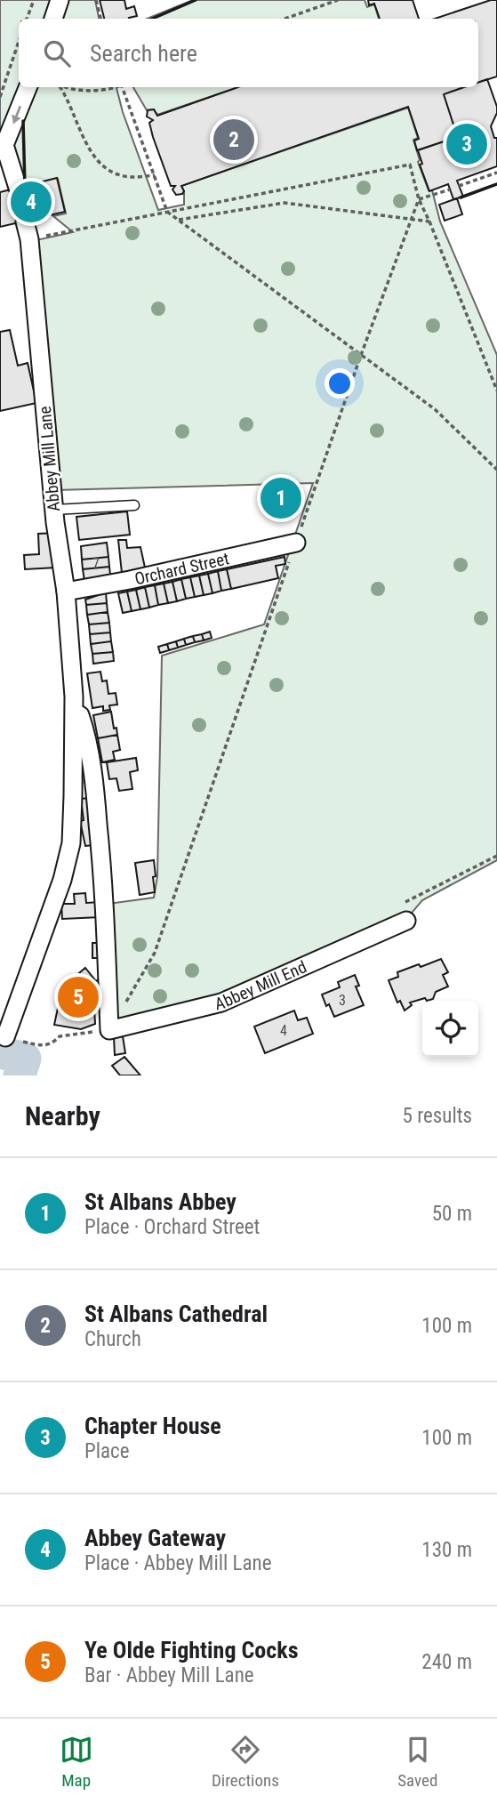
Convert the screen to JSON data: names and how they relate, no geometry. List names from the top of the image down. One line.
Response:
{"streets":{"street":["Abbey Mill Lane","Orchard Street","Abbey Mill End"]},"crossings":[["Abbey Mill Lane","Orchard Street"],["Abbey Mill Lane","Abbey Mill End"]],"house_numbers":["7","3","4"],"page":{"search":"Search here","pins":["2","3","4","1","5"],"heading":["Nearby","5 results"],"list":[{"mark":"1","name":"St Albans Abbey","note":"Place · Orchard Street","value":"50 m"},{"mark":"2","name":"St Albans Cathedral","note":"Church","value":"100 m"},{"mark":"3","name":"Chapter House","note":"Place","value":"100 m"},{"mark":"4","name":"Abbey Gateway","note":"Place · Abbey Mill Lane","value":"130 m"},{"mark":"5","name":"Ye Olde Fighting Cocks","note":"Bar · Abbey Mill Lane","value":"240 m"}],"nav":["Map","Directions","Saved"]}}
